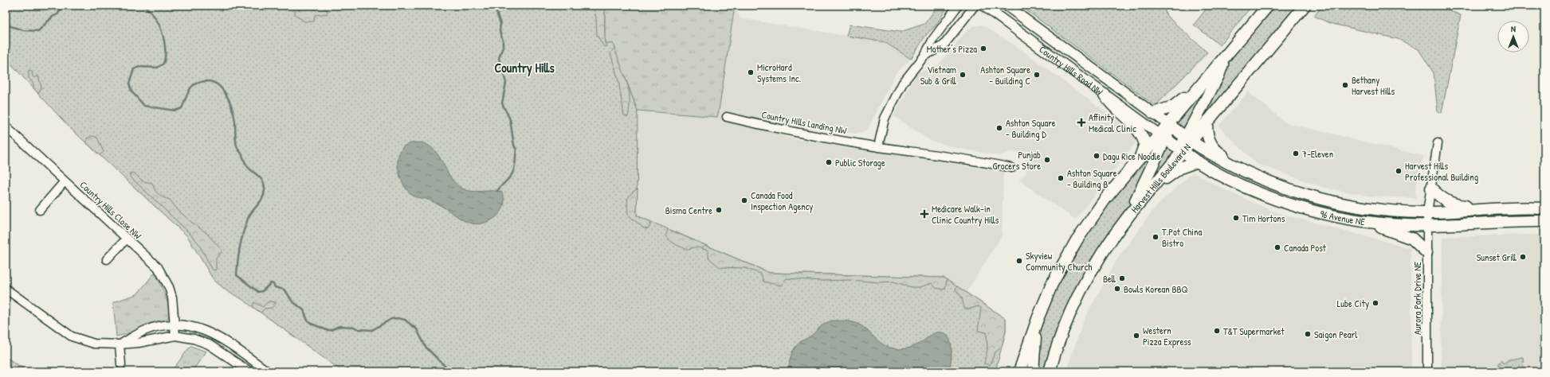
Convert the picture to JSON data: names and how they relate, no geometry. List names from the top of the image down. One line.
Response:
{"streets":{"main road":["Harvest Hills Boulevard N","96 Avenue NE"],"street":["Country Hills Road NW","Country Hills Landing NW","Country Hills Close NW","Aurora Park Drive NE"]},"crossings":[["Country Hills Road NW","96 Avenue NE"],["Harvest Hills Boulevard N","96 Avenue NE"],["96 Avenue NE","Aurora Park Drive NE"]],"districts":["Country Hills"],"places":{"other":["Mother's Pizza","MicroHard Systems Inc.","Vietnam Sub & Grill","Ashton Square - Building C","Bethany Harvest Hills","Ashton Square - Building D","7-Eleven","Dagu Rice Noodle","Punjab Grocers Store","Public Storage","Harvest Hills Professional Building","Ashton Square - Building B","Canada Food Inspection Agency","Bisma Centre","Tim Hortons","T.Pot China Bistro","Canada Post","Sunset Grill","Skyview Community Church","Bell","Bowls Korean BBQ","Lube City","T&T Supermarket","Saigon Pearl","Western Pizza Express"],"health":["Affinity Medical Clinic","Medicare Walk-in Clinic Country Hills"]},"north":"top"}
